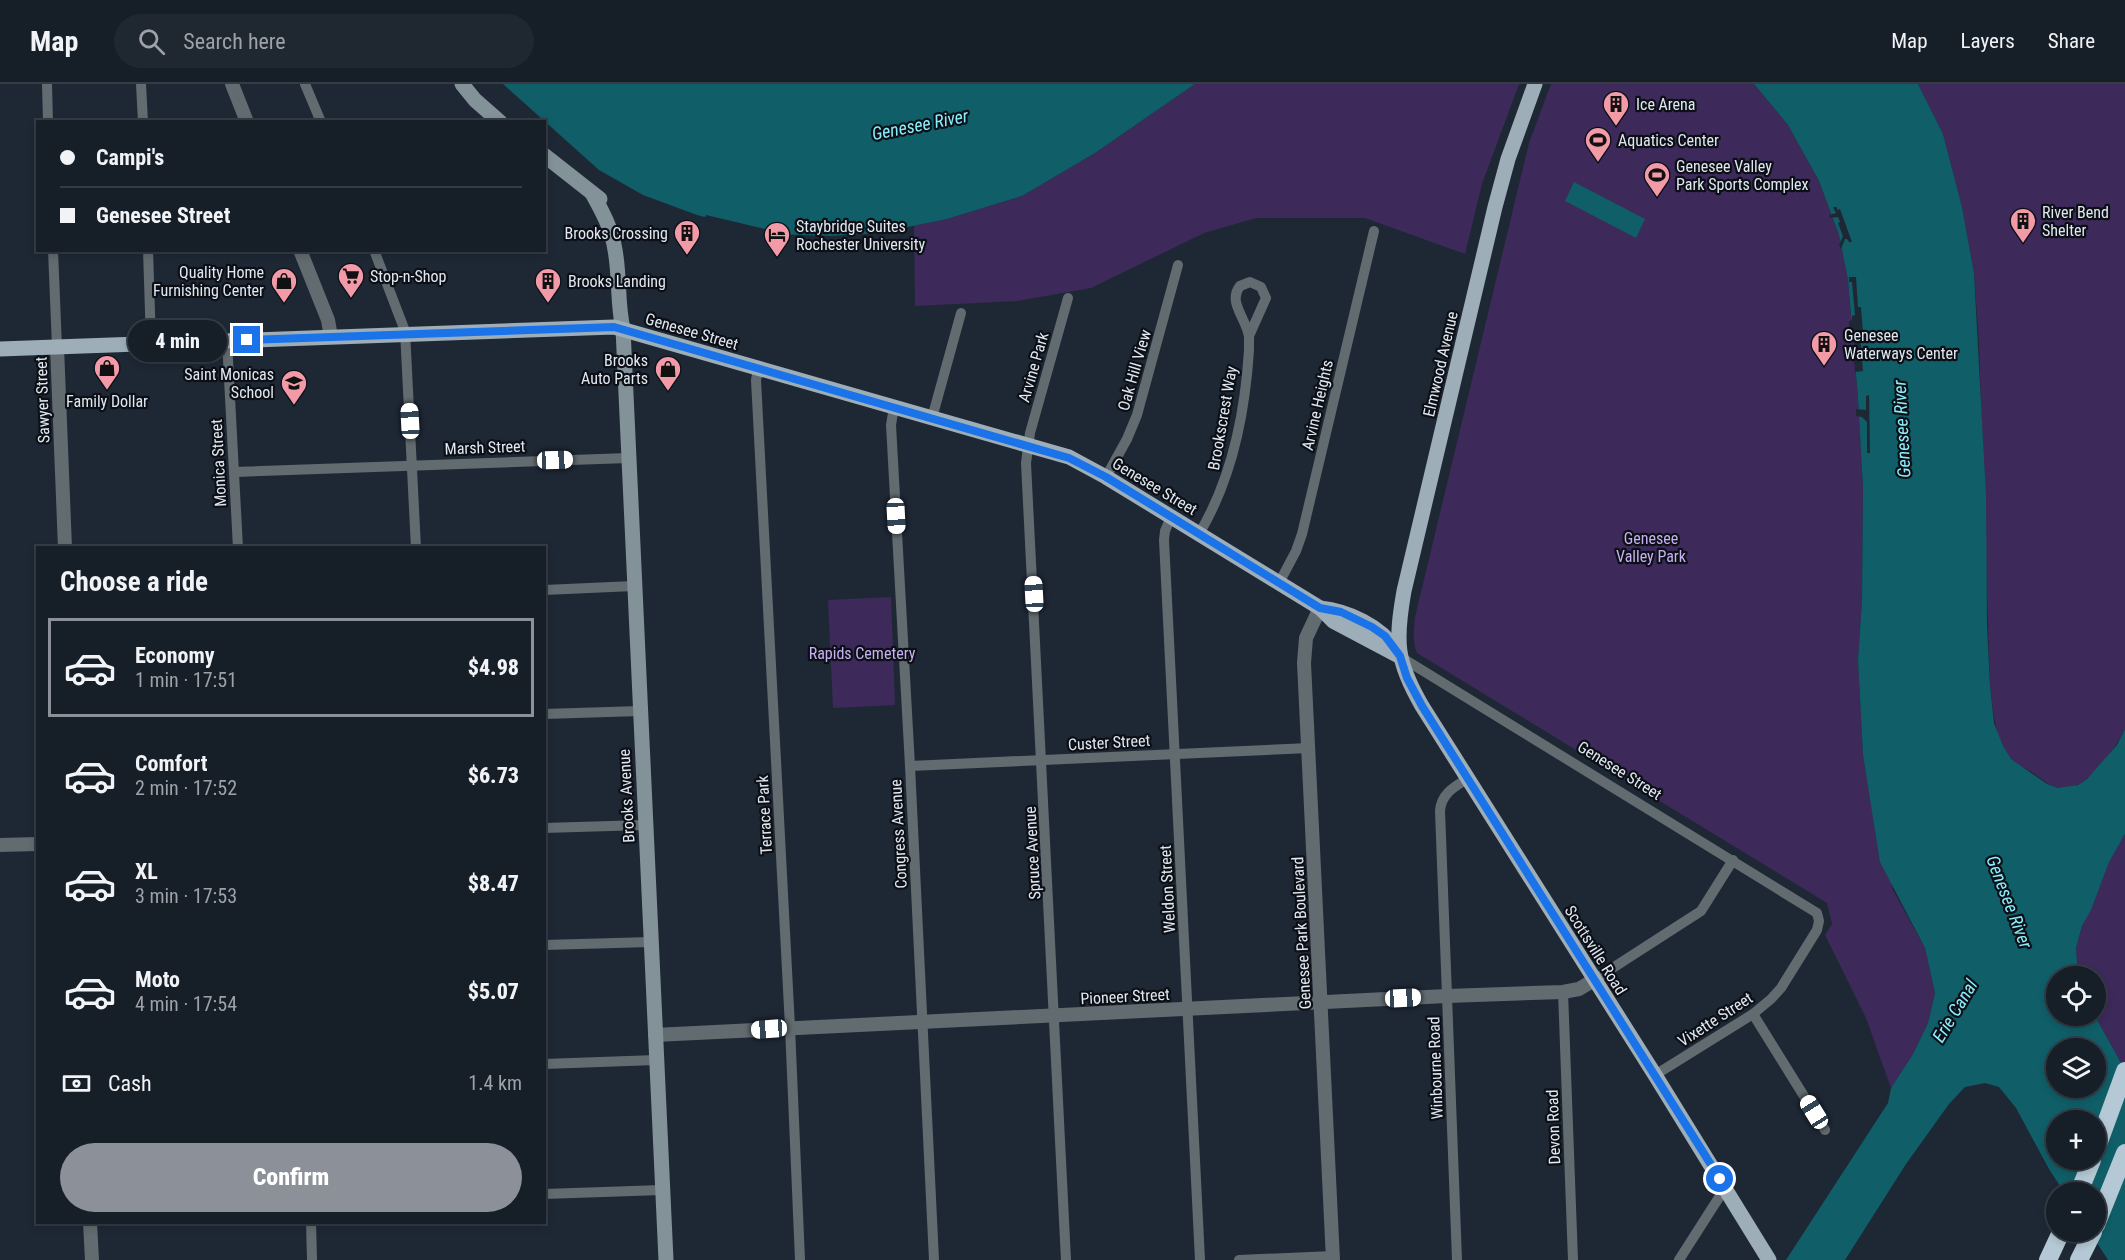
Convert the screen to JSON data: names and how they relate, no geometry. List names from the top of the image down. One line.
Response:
{"streets":{"main road":["Genesee Street","Elmwood Avenue","Brooks Avenue","Scottsville Road"],"street":["Arvine Park","Oak Hill View","Sawyer Street","Arvine Heights","Brookscrest Way","Marsh Street","Monica Street","Custer Street","Terrace Park","Congress Avenue","Spruce Avenue","Weldon Street","Genesee Park Boulevard","Pioneer Street","Vixette Street","Winbourne Road","Devon Road"]},"crossings":[["Genesee Street","Elmwood Avenue"],["Genesee Street","Arvine Park"],["Genesee Street","Oak Hill View"],["Genesee Street","Sawyer Street"],["Genesee Street","Arvine Heights"],["Genesee Street","Brookscrest Way"],["Genesee Street","Monica Street"],["Genesee Street","Brooks Avenue"],["Genesee Street","Terrace Park"],["Genesee Street","Congress Avenue"],["Genesee Street","Spruce Avenue"],["Genesee Street","Weldon Street"],["Genesee Street","Genesee Park Boulevard"],["Genesee Street","Scottsville Road"],["Genesee Street","Vixette Street"],["Elmwood Avenue","Scottsville Road"],["Arvine Park","Spruce Avenue"],["Marsh Street","Monica Street"],["Marsh Street","Brooks Avenue"],["Custer Street","Congress Avenue"],["Custer Street","Spruce Avenue"],["Custer Street","Weldon Street"],["Custer Street","Genesee Park Boulevard"],["Brooks Avenue","Pioneer Street"],["Terrace Park","Pioneer Street"],["Congress Avenue","Pioneer Street"],["Spruce Avenue","Pioneer Street"],["Weldon Street","Pioneer Street"],["Genesee Park Boulevard","Pioneer Street"],["Scottsville Road","Pioneer Street"],["Scottsville Road","Vixette Street"],["Scottsville Road","Winbourne Road"],["Pioneer Street","Winbourne Road"],["Pioneer Street","Devon Road"]],"water":["Genesee River","Erie Canal"],"parks":["Genesee Valley Park","Rapids Cemetery"],"places":{"building":["Ice Arena","River Bend Shelter","Brooks Crossing","Brooks Landing","Genesee Waterways Center"],"sports":["Aquatics Center","Genesee Valley Park Sports Complex"],"hotel":["Staybridge Suites Rochester University"],"supermarket":["Stop-n-Shop"],"shop":["Quality Home Furnishing Center","Family Dollar","Brooks Auto Parts"],"school or university":["Saint Monicas School"]},"page":{"header":"Map","search":"Search here","nav":["Map","Layers","Share"],"banner":["Campi's","Genesee Street"],"bubble":"4 min","heading":"Choose a ride","list":[{"name":"Economy","note":"1 min · 17:51","value":"$4.98"},{"name":"Comfort","note":"2 min · 17:52","value":"$6.73"},{"name":"XL","note":"3 min · 17:53","value":"$8.47"},{"name":"Moto","note":"4 min · 17:54","value":"$5.07"}],"map_buttons":["+","−"],"pay":["Cash","1.4 km"],"buttons":"Confirm"}}
